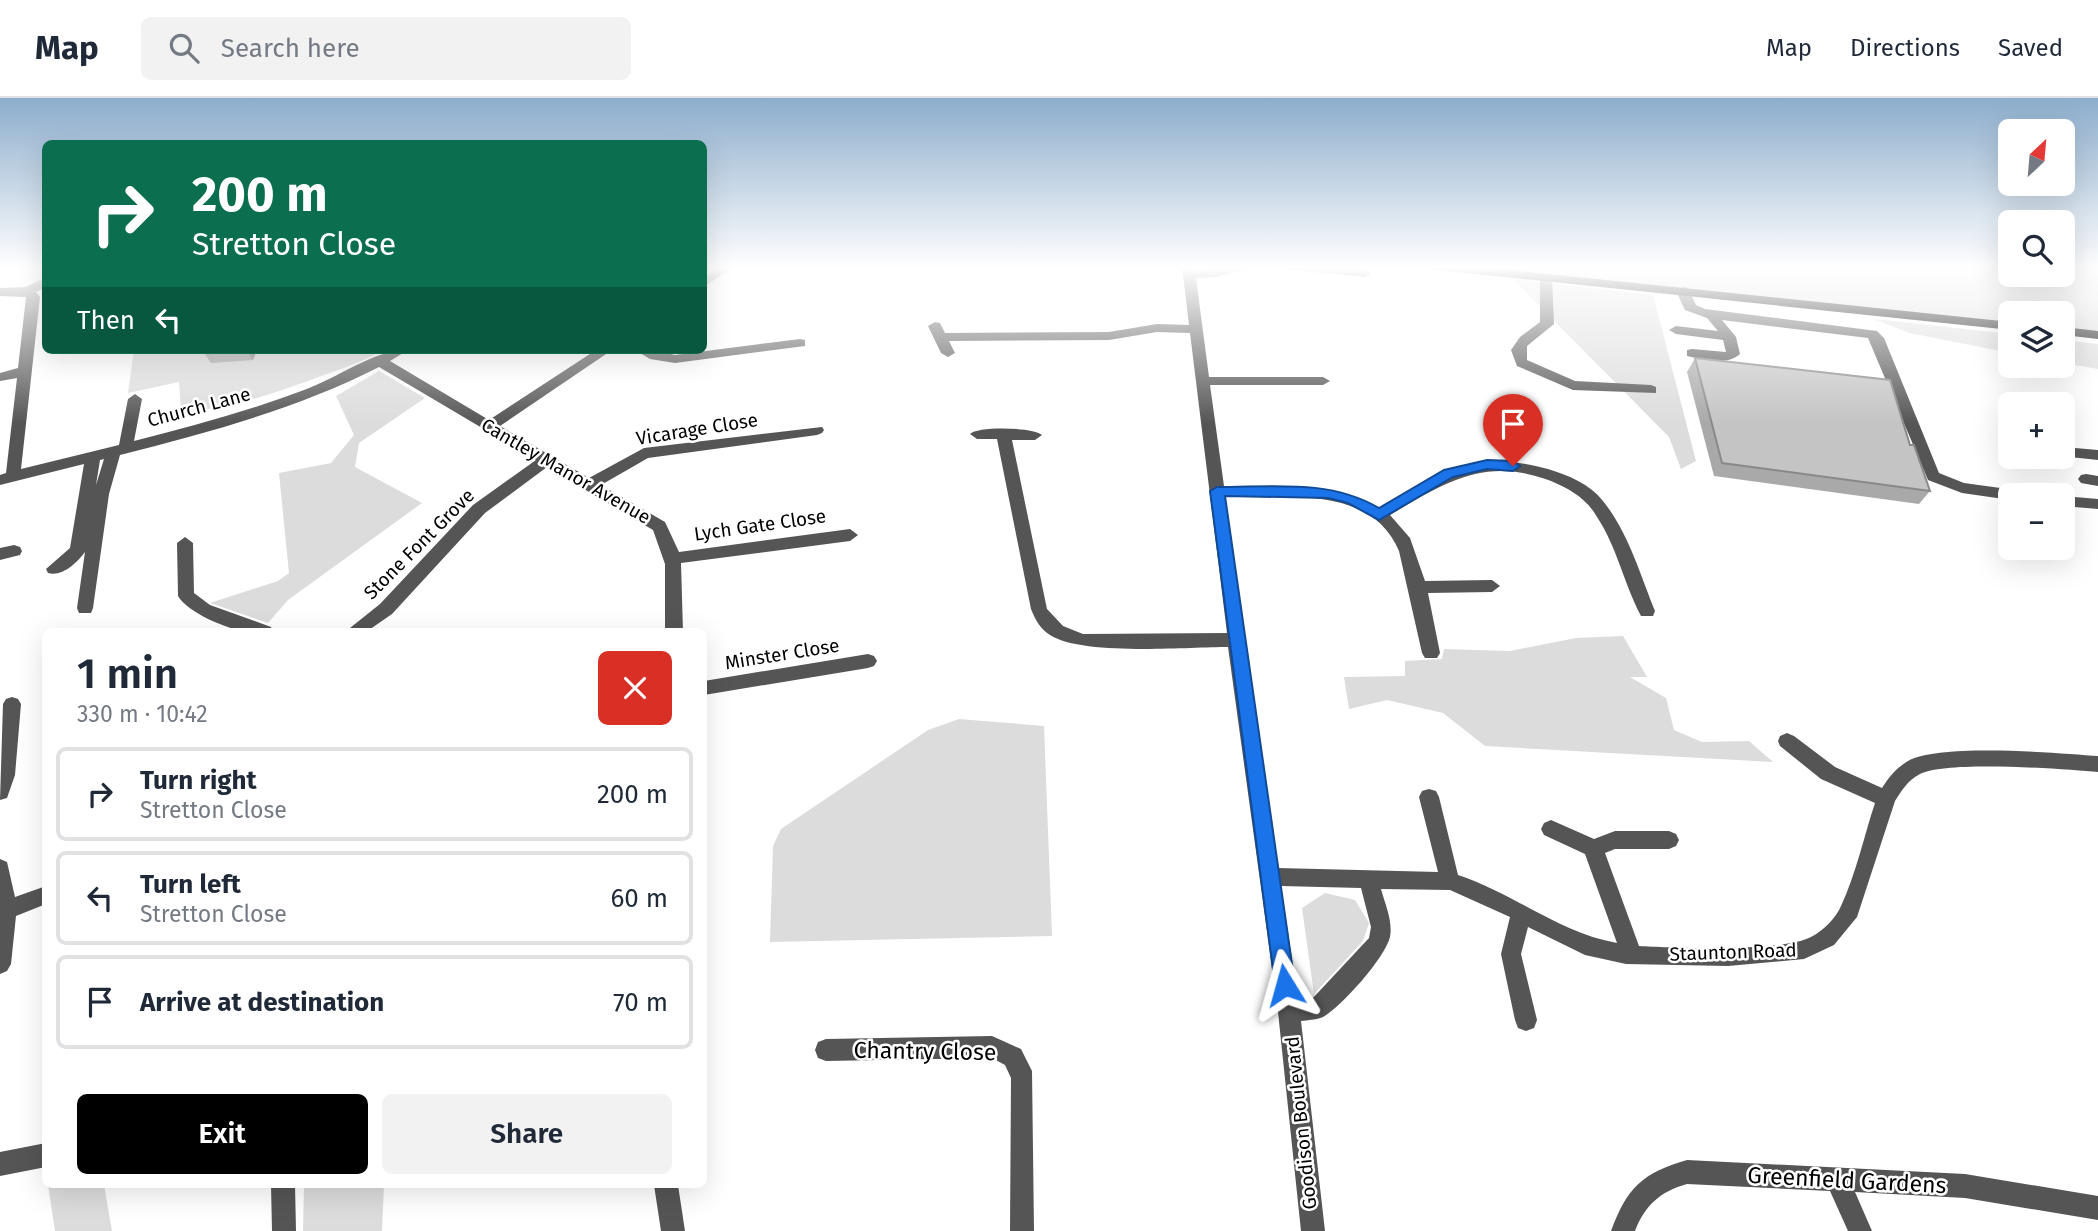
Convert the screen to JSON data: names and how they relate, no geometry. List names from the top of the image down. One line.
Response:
{"streets":{"street":["Church Lane","Vicarage Close","Cantley Manor Avenue","Lych Gate Close","Stone Font Grove","Minster Close","Staunton Road","Chantry Close","Goodison Boulevard","Greenfield Gardens"]},"crossings":[["Church Lane","Cantley Manor Avenue"],["Vicarage Close","Cantley Manor Avenue"],["Cantley Manor Avenue","Lych Gate Close"],["Cantley Manor Avenue","Stone Font Grove"],["Staunton Road","Goodison Boulevard"]],"north":"top right","page":{"header":"Map","search":"Search here","nav":["Map","Directions","Saved"],"map_buttons":["+","−"],"turn":["200 m","Stretton Close"],"then":"Then","heading":["1 min","330 m · 10:42"],"list":[{"name":"Turn right","note":"Stretton Close","value":"200 m"},{"name":"Turn left","note":"Stretton Close","value":"60 m"},{"name":"Arrive at destination","value":"70 m"}],"buttons":["Exit","Share"]}}
